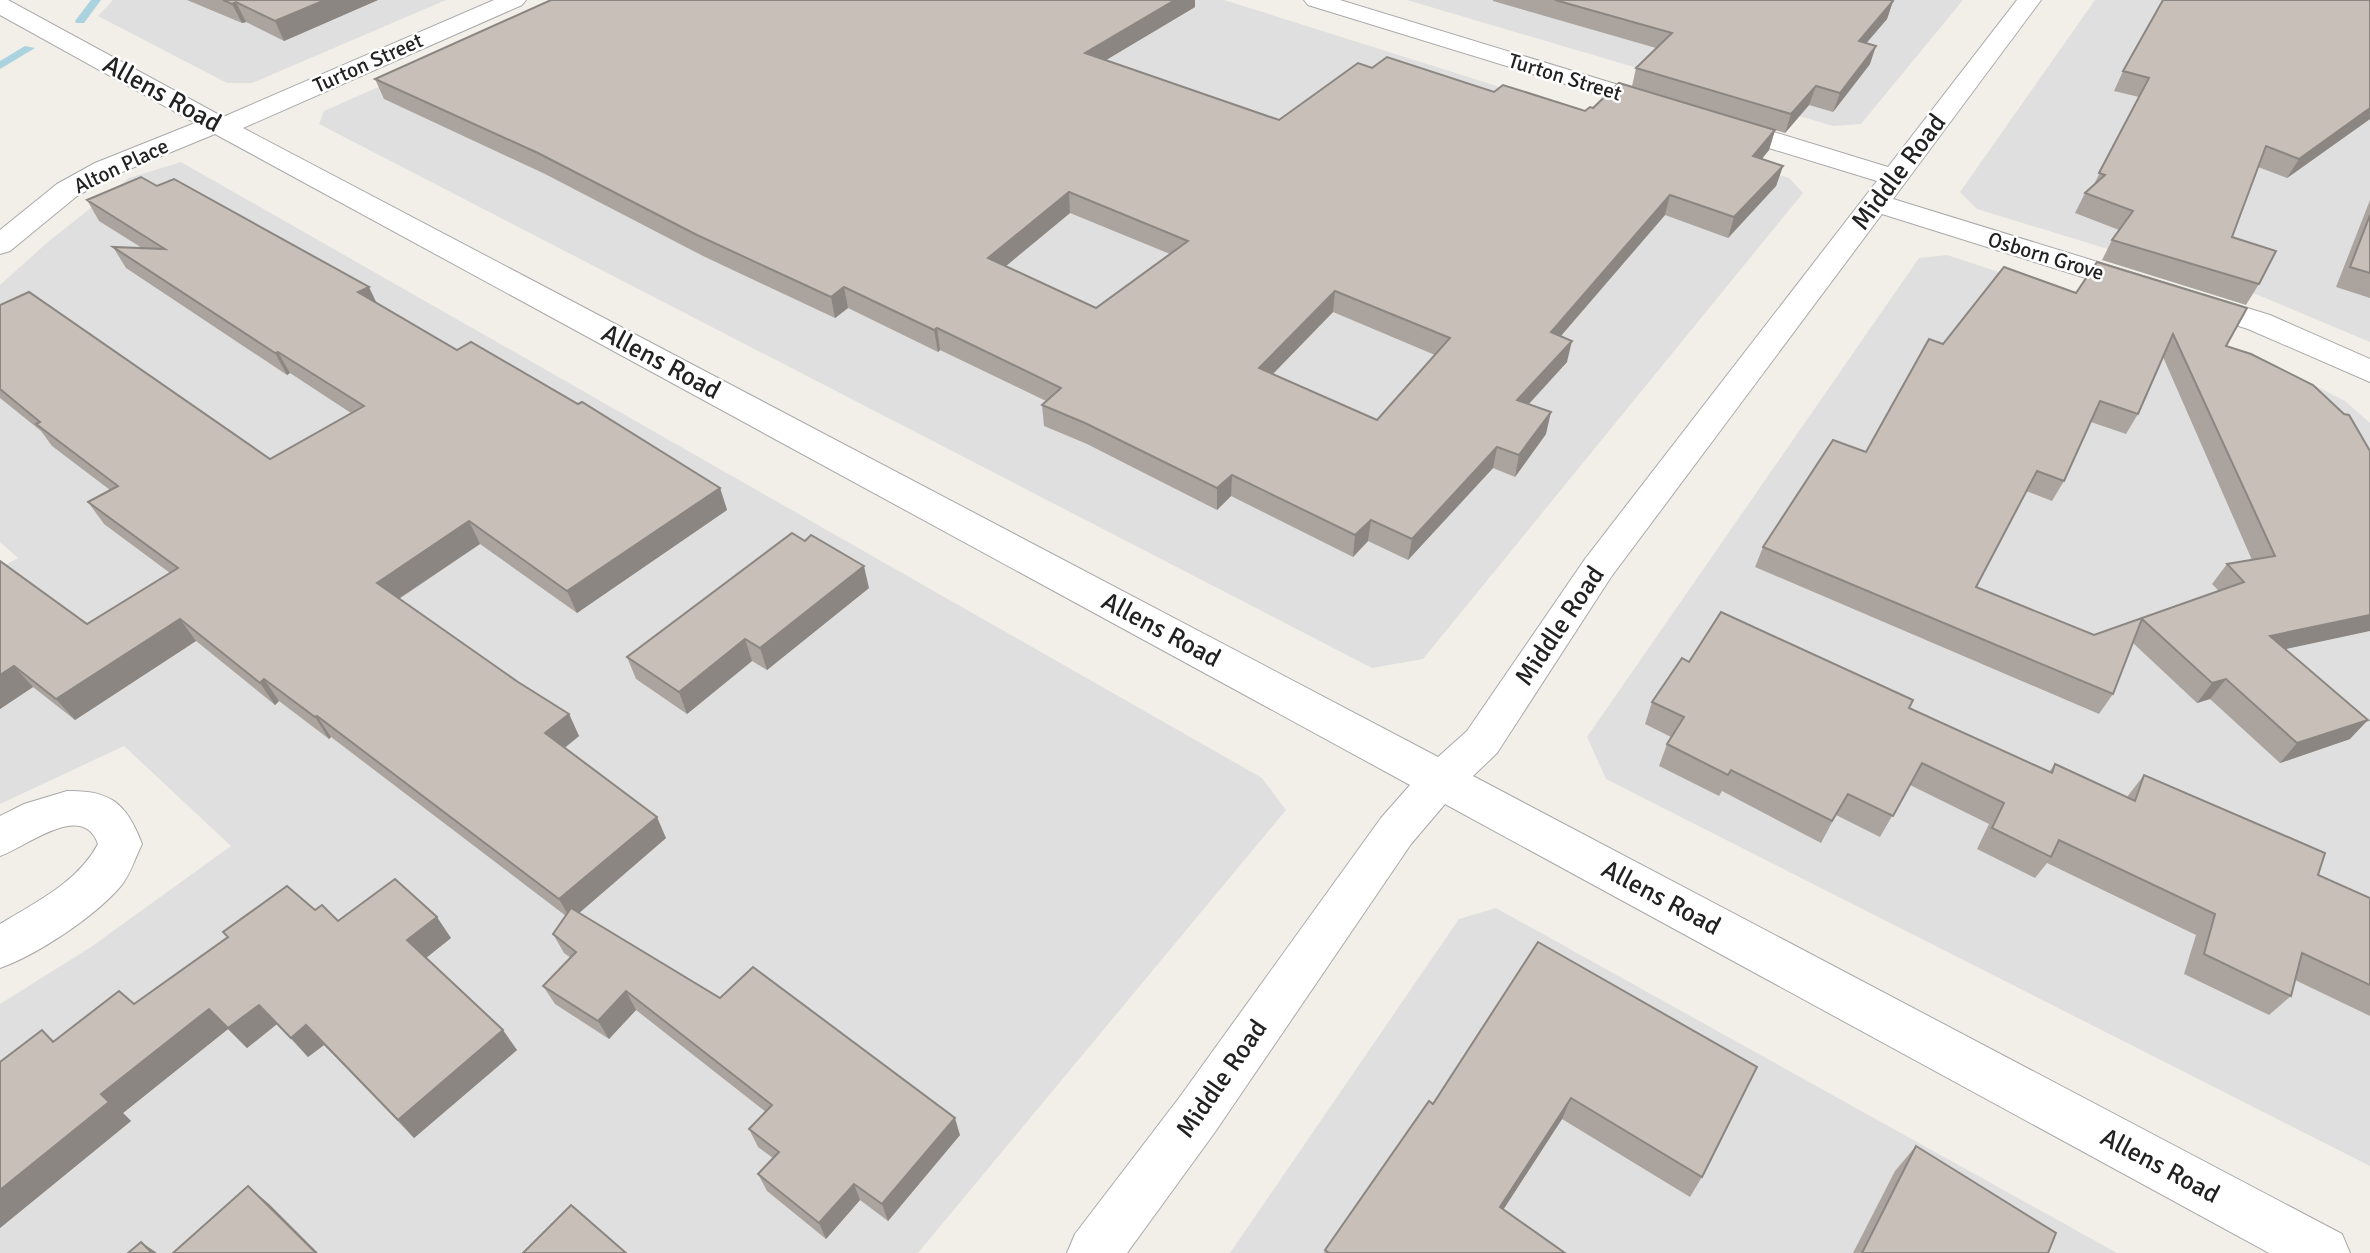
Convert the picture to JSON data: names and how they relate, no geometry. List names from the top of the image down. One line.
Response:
{"streets":{"street":["Turton Street","Allens Road","Alton Place","Middle Road","Osborn Grove"]},"crossings":[["Turton Street","Allens Road"],["Turton Street","Alton Place"],["Turton Street","Middle Road"],["Turton Street","Osborn Grove"],["Allens Road","Alton Place"],["Allens Road","Middle Road"],["Middle Road","Osborn Grove"]]}
